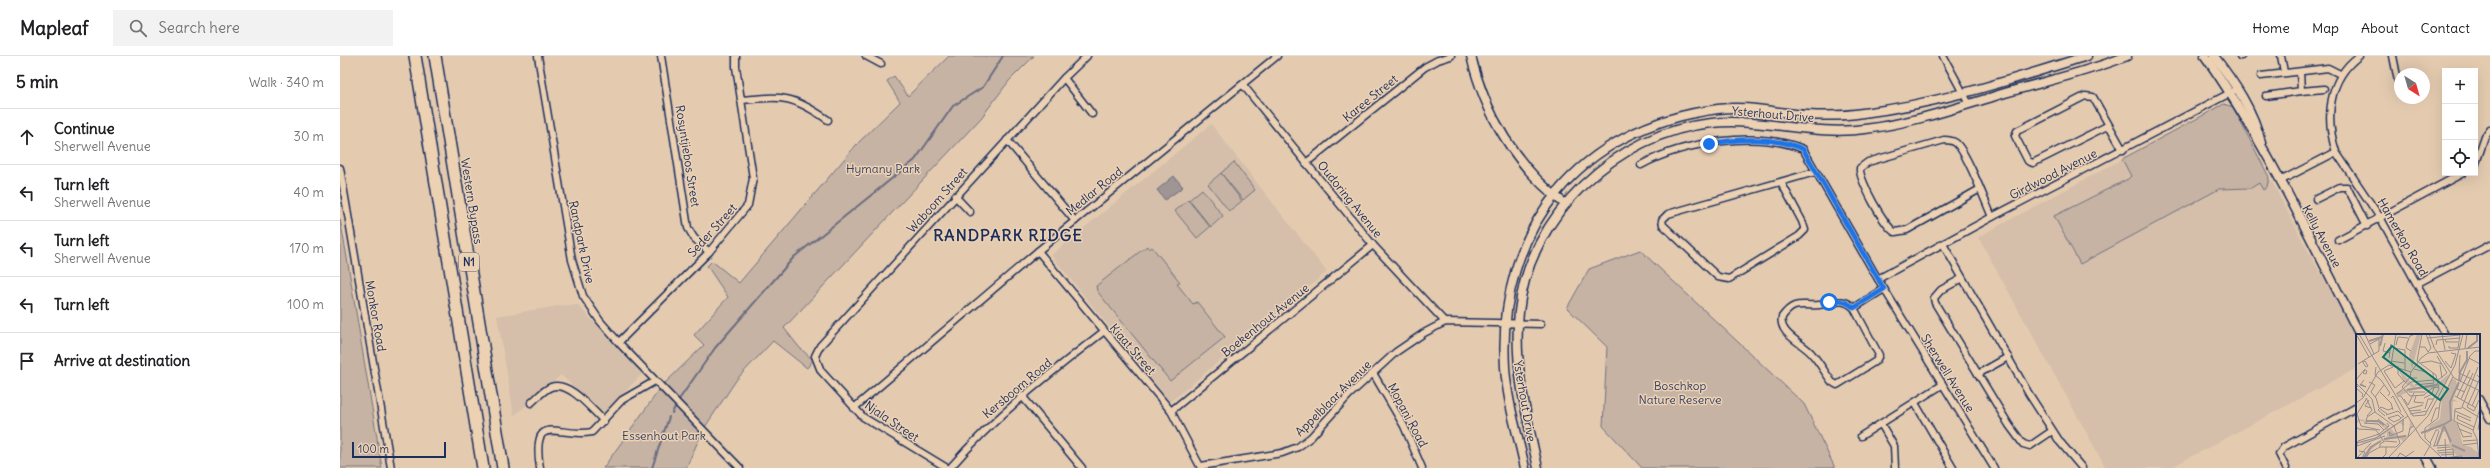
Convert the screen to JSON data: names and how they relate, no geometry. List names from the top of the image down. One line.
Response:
{"streets":{"highway":["Western Bypass","N1"],"main road":["Ysterhout Drive","Kelly Avenue"],"street":["Karee Street","Rosyntjiebos Street","Girdwood Avenue","Medlar Road","Oudoring Avenue","Waboom Street","Seder Street","Hamerkop Road","Randpark Drive","Monkor Road","Boekenhout Avenue","Kiaat Street","Sherwell Avenue","Kersboom Road","Appelblaar Avenue","Mopani Road","Njala Street"]},"crossings":[["Karee Street","Oudoring Avenue"],["Rosyntjiebos Street","Seder Street"],["Girdwood Avenue","Kelly Avenue"],["Girdwood Avenue","Sherwell Avenue"],["Medlar Road","Oudoring Avenue"],["Medlar Road","Kiaat Street"],["Medlar Road","Njala Street"],["Oudoring Avenue","Boekenhout Avenue"],["Oudoring Avenue","Appelblaar Avenue"],["Waboom Street","Njala Street"],["Seder Street","Randpark Drive"],["Boekenhout Avenue","Kiaat Street"],["Kiaat Street","Kersboom Road"],["Kiaat Street","Appelblaar Avenue"],["Appelblaar Avenue","Mopani Road"]],"districts":["RANDPARK RIDGE"],"parks":["Hymany Park","Boschkop Nature Reserve","Essenhout Park"],"scale_bar":"100 m","north":"bottom right","page":{"header":"Mapleaf","search":"Search here","nav":["Home","Map","About","Contact"],"heading":["5 min","Walk · 340 m"],"map_buttons":["+","−"],"list":[["Continue","Sherwell Avenue","30 m"],["Turn left","Sherwell Avenue","40 m"],["Turn left","Sherwell Avenue","170 m"],["Turn left","100 m"],"Arrive at destination"],"scale":"100 m"}}
